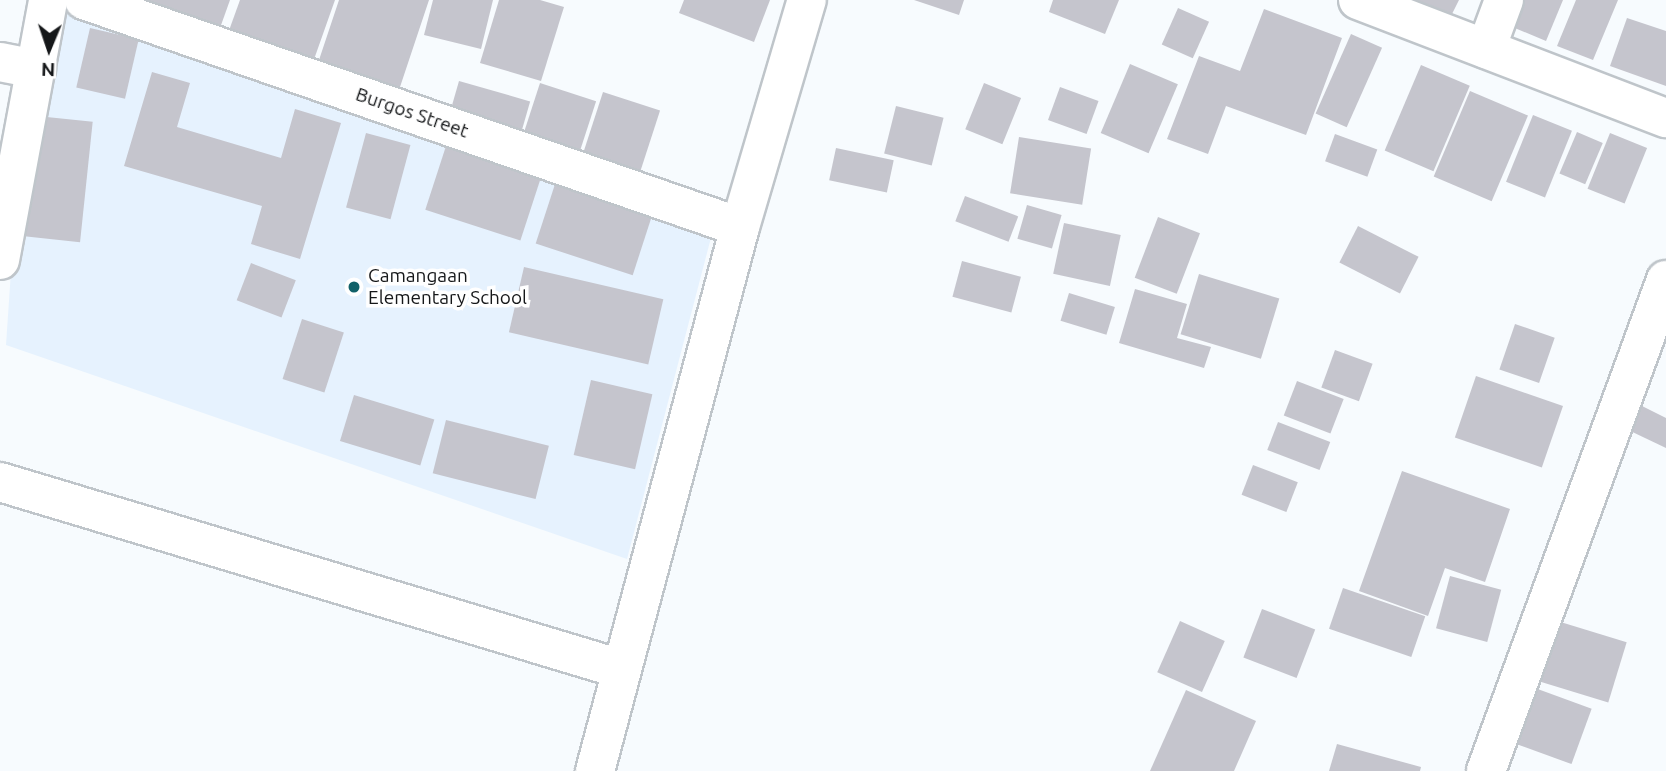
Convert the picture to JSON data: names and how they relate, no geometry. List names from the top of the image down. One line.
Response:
{"streets":{"street":["Burgos Street"]},"places":["Camangaan Elementary School"],"north":"bottom"}
